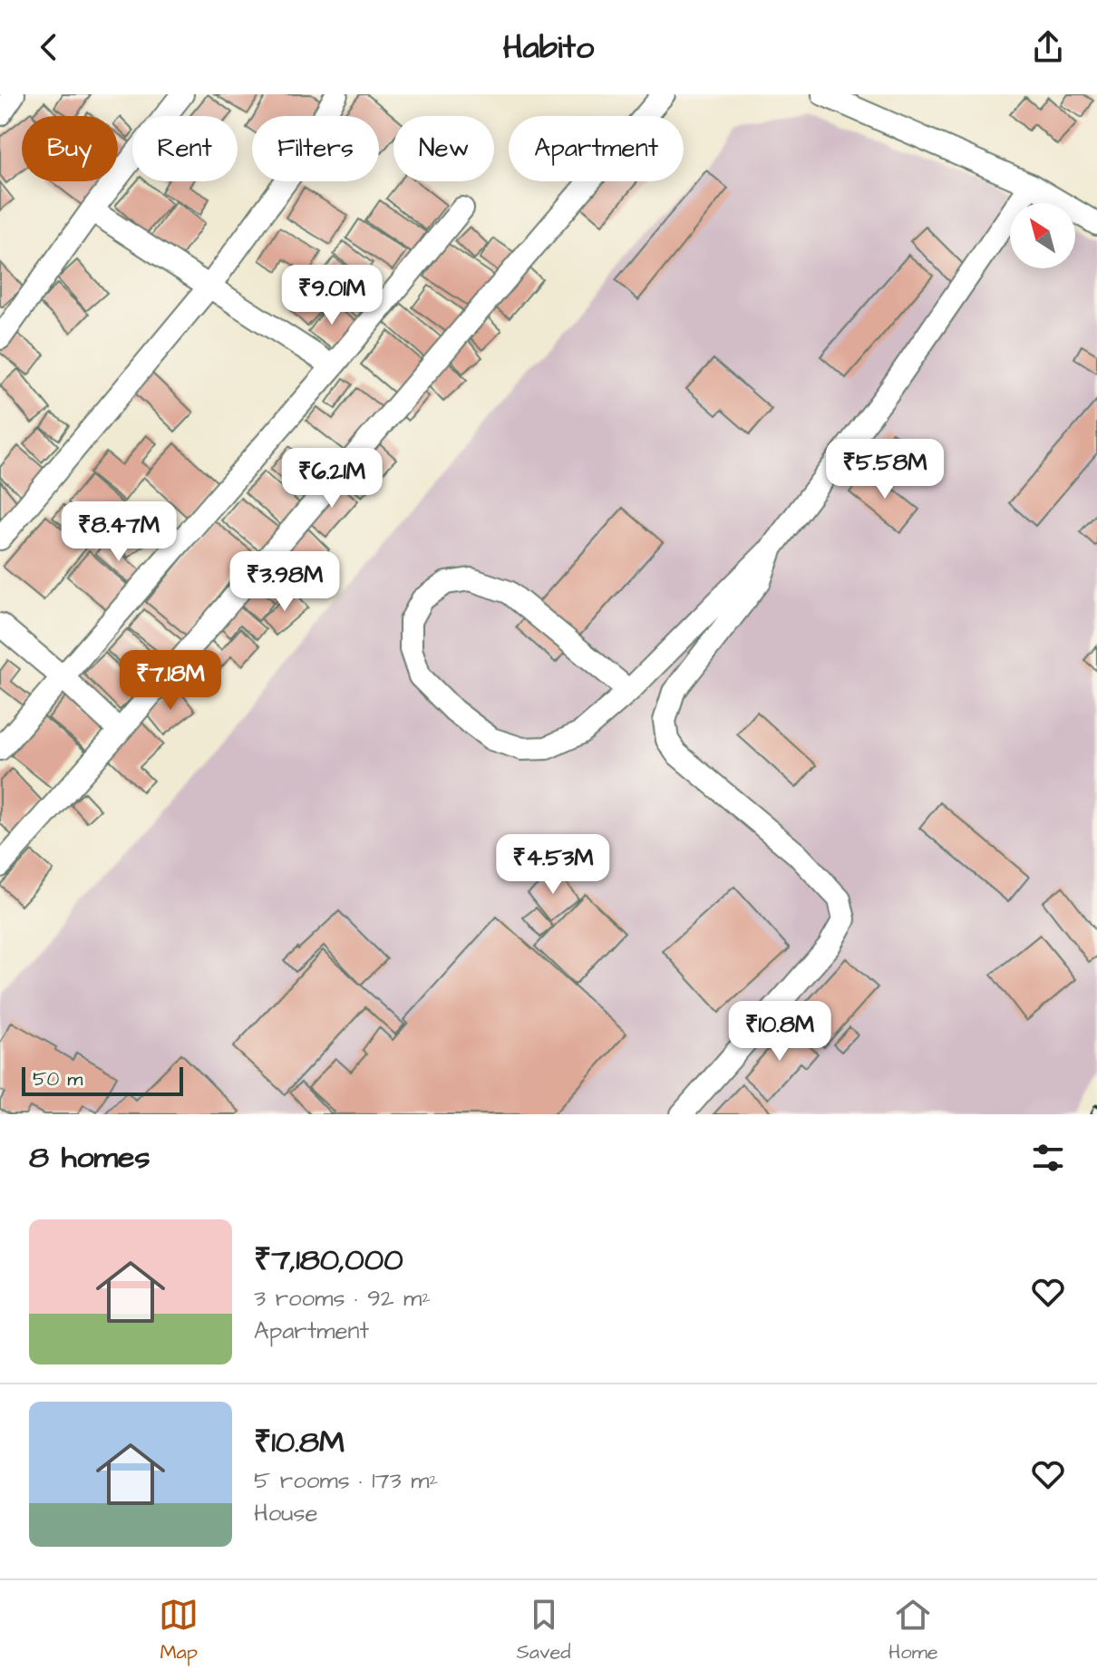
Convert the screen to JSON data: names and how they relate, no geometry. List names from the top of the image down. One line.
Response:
{"scale_bar":"50 m","north":"top left","page":{"header":"Habito","chip":["Buy","Rent","Filters","New","Apartment"],"price":["₹9.01M","₹5.58M","₹6.21M","₹8.47M","₹3.98M","₹7.18M","₹4.53M","₹10.8M"],"scale":"50 m","heading":"8 homes","list":[{"name":"₹7,180,000","note":"3 rooms · 92 m² · Apartment"},{"name":"₹10.8M","note":"5 rooms · 173 m² · House"}],"tabs":["Map","Saved","Home"]}}
